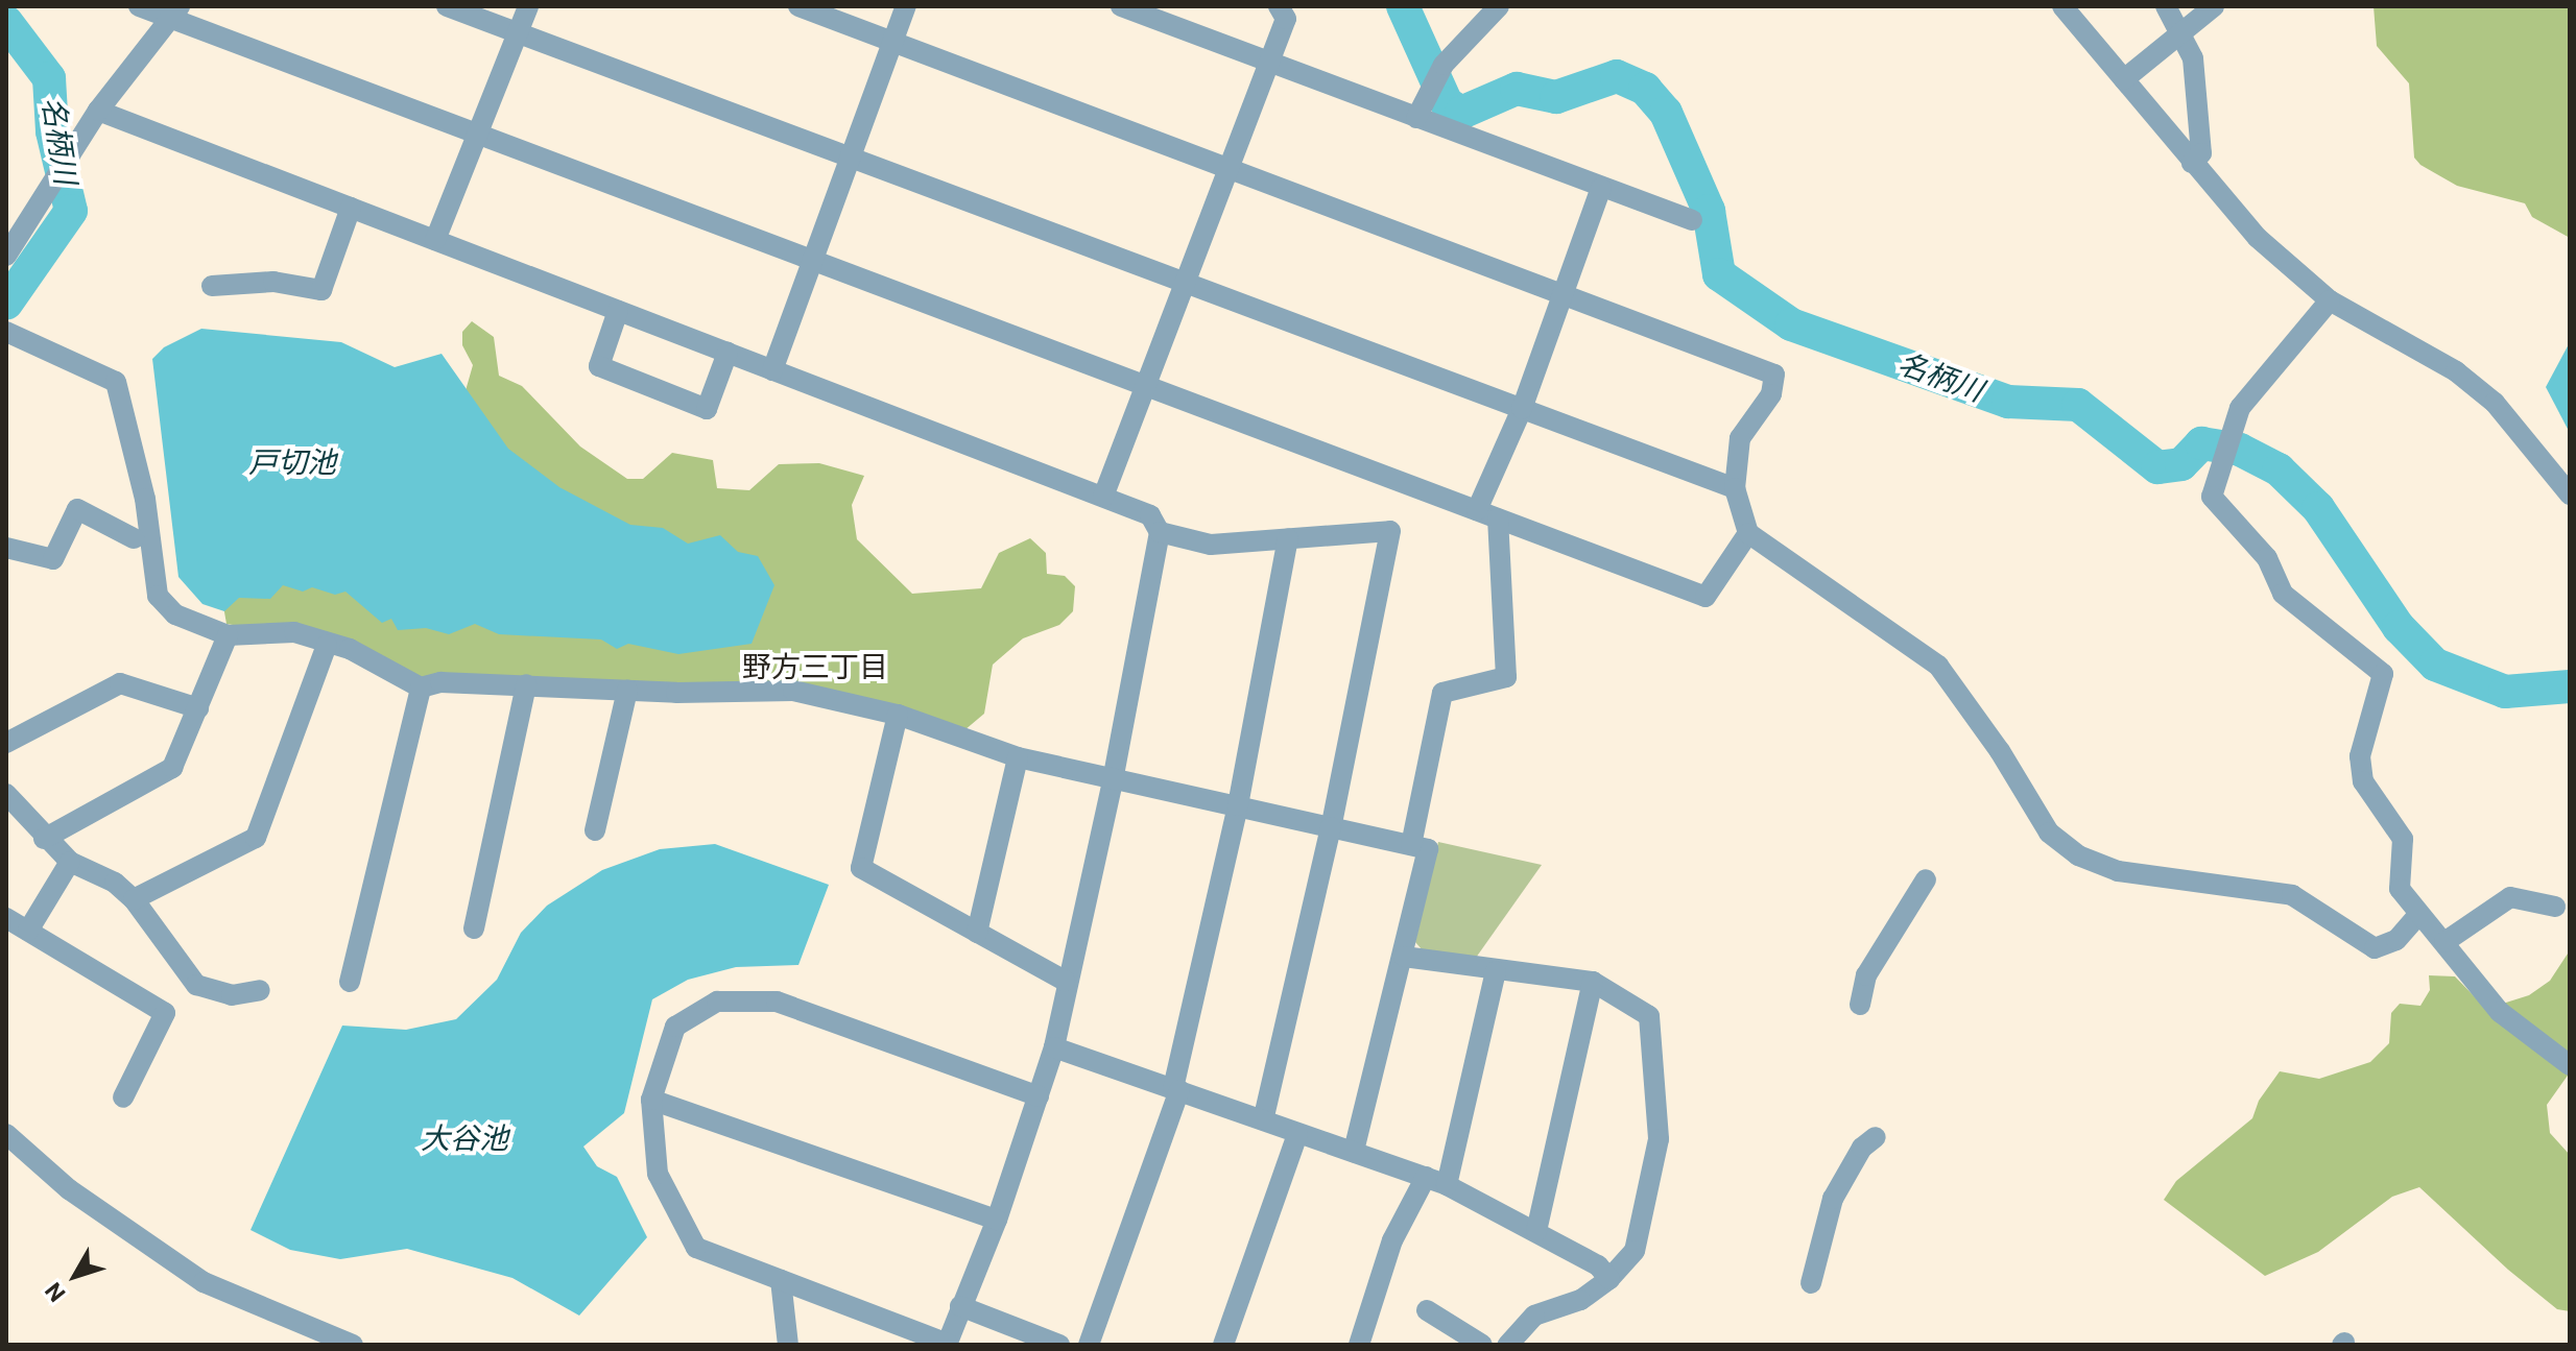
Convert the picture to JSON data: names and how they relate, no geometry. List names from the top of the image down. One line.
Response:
{"districts":["野方三丁目"],"water":["名柄川","戸切池","大谷池"],"north":"bottom left"}
